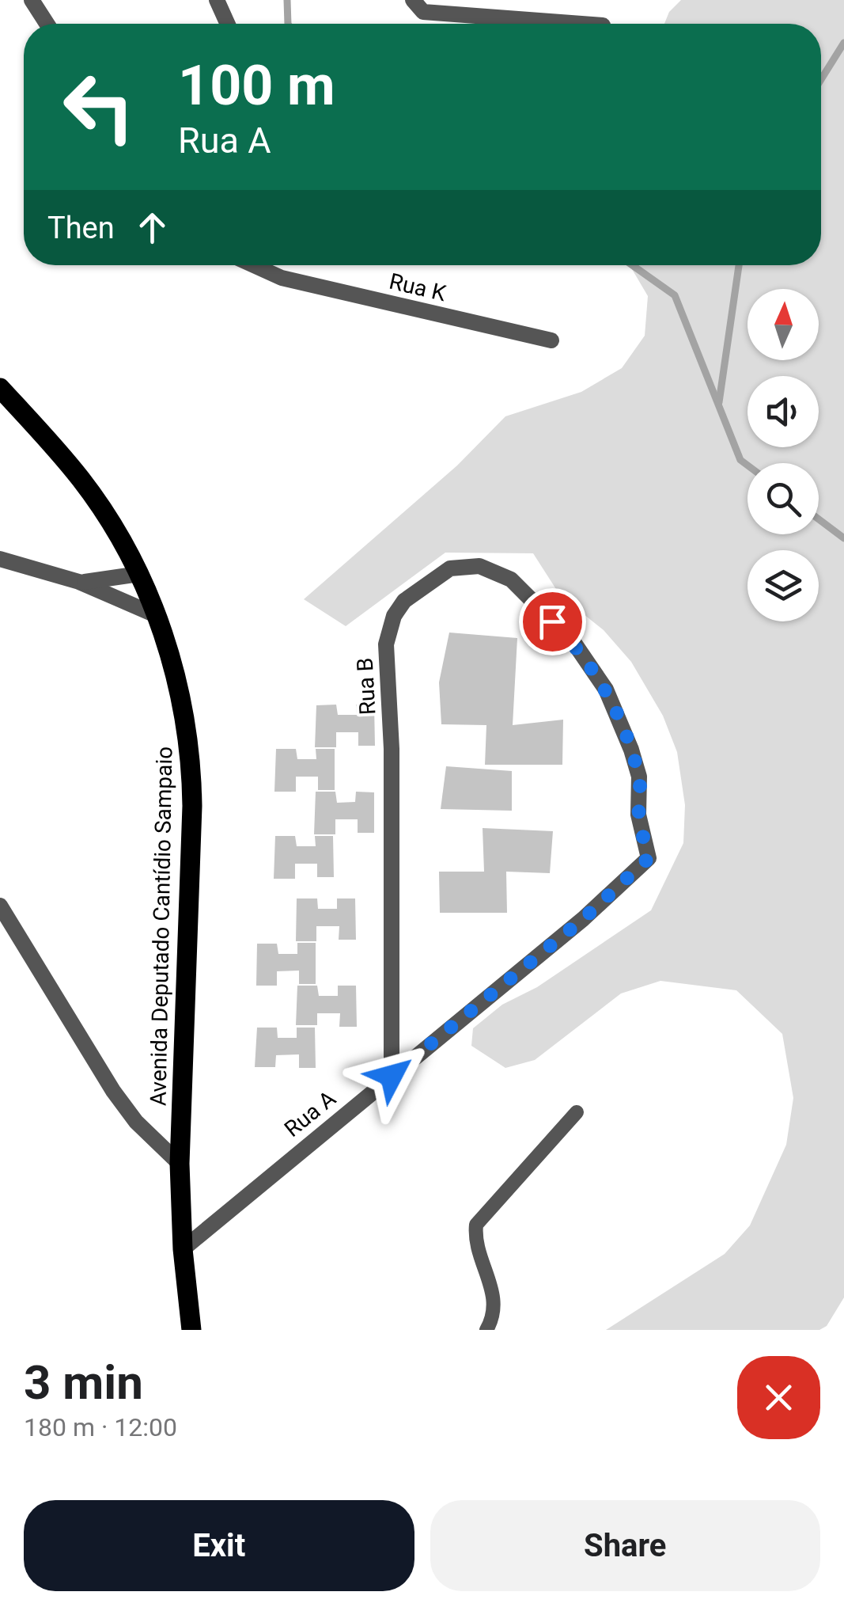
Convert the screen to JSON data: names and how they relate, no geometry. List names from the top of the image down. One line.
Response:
{"streets":{"main road":["Avenida Deputado Cantídio Sampaio"],"street":["Rua K","Rua B","Rua A"]},"crossings":[["Rua B","Rua A"],["Avenida Deputado Cantídio Sampaio","Rua A"]],"north":"top","page":{"turn":["100 m","Rua A"],"then":"Then","heading":["3 min","180 m · 12:00"],"buttons":["Exit","Share"]}}
